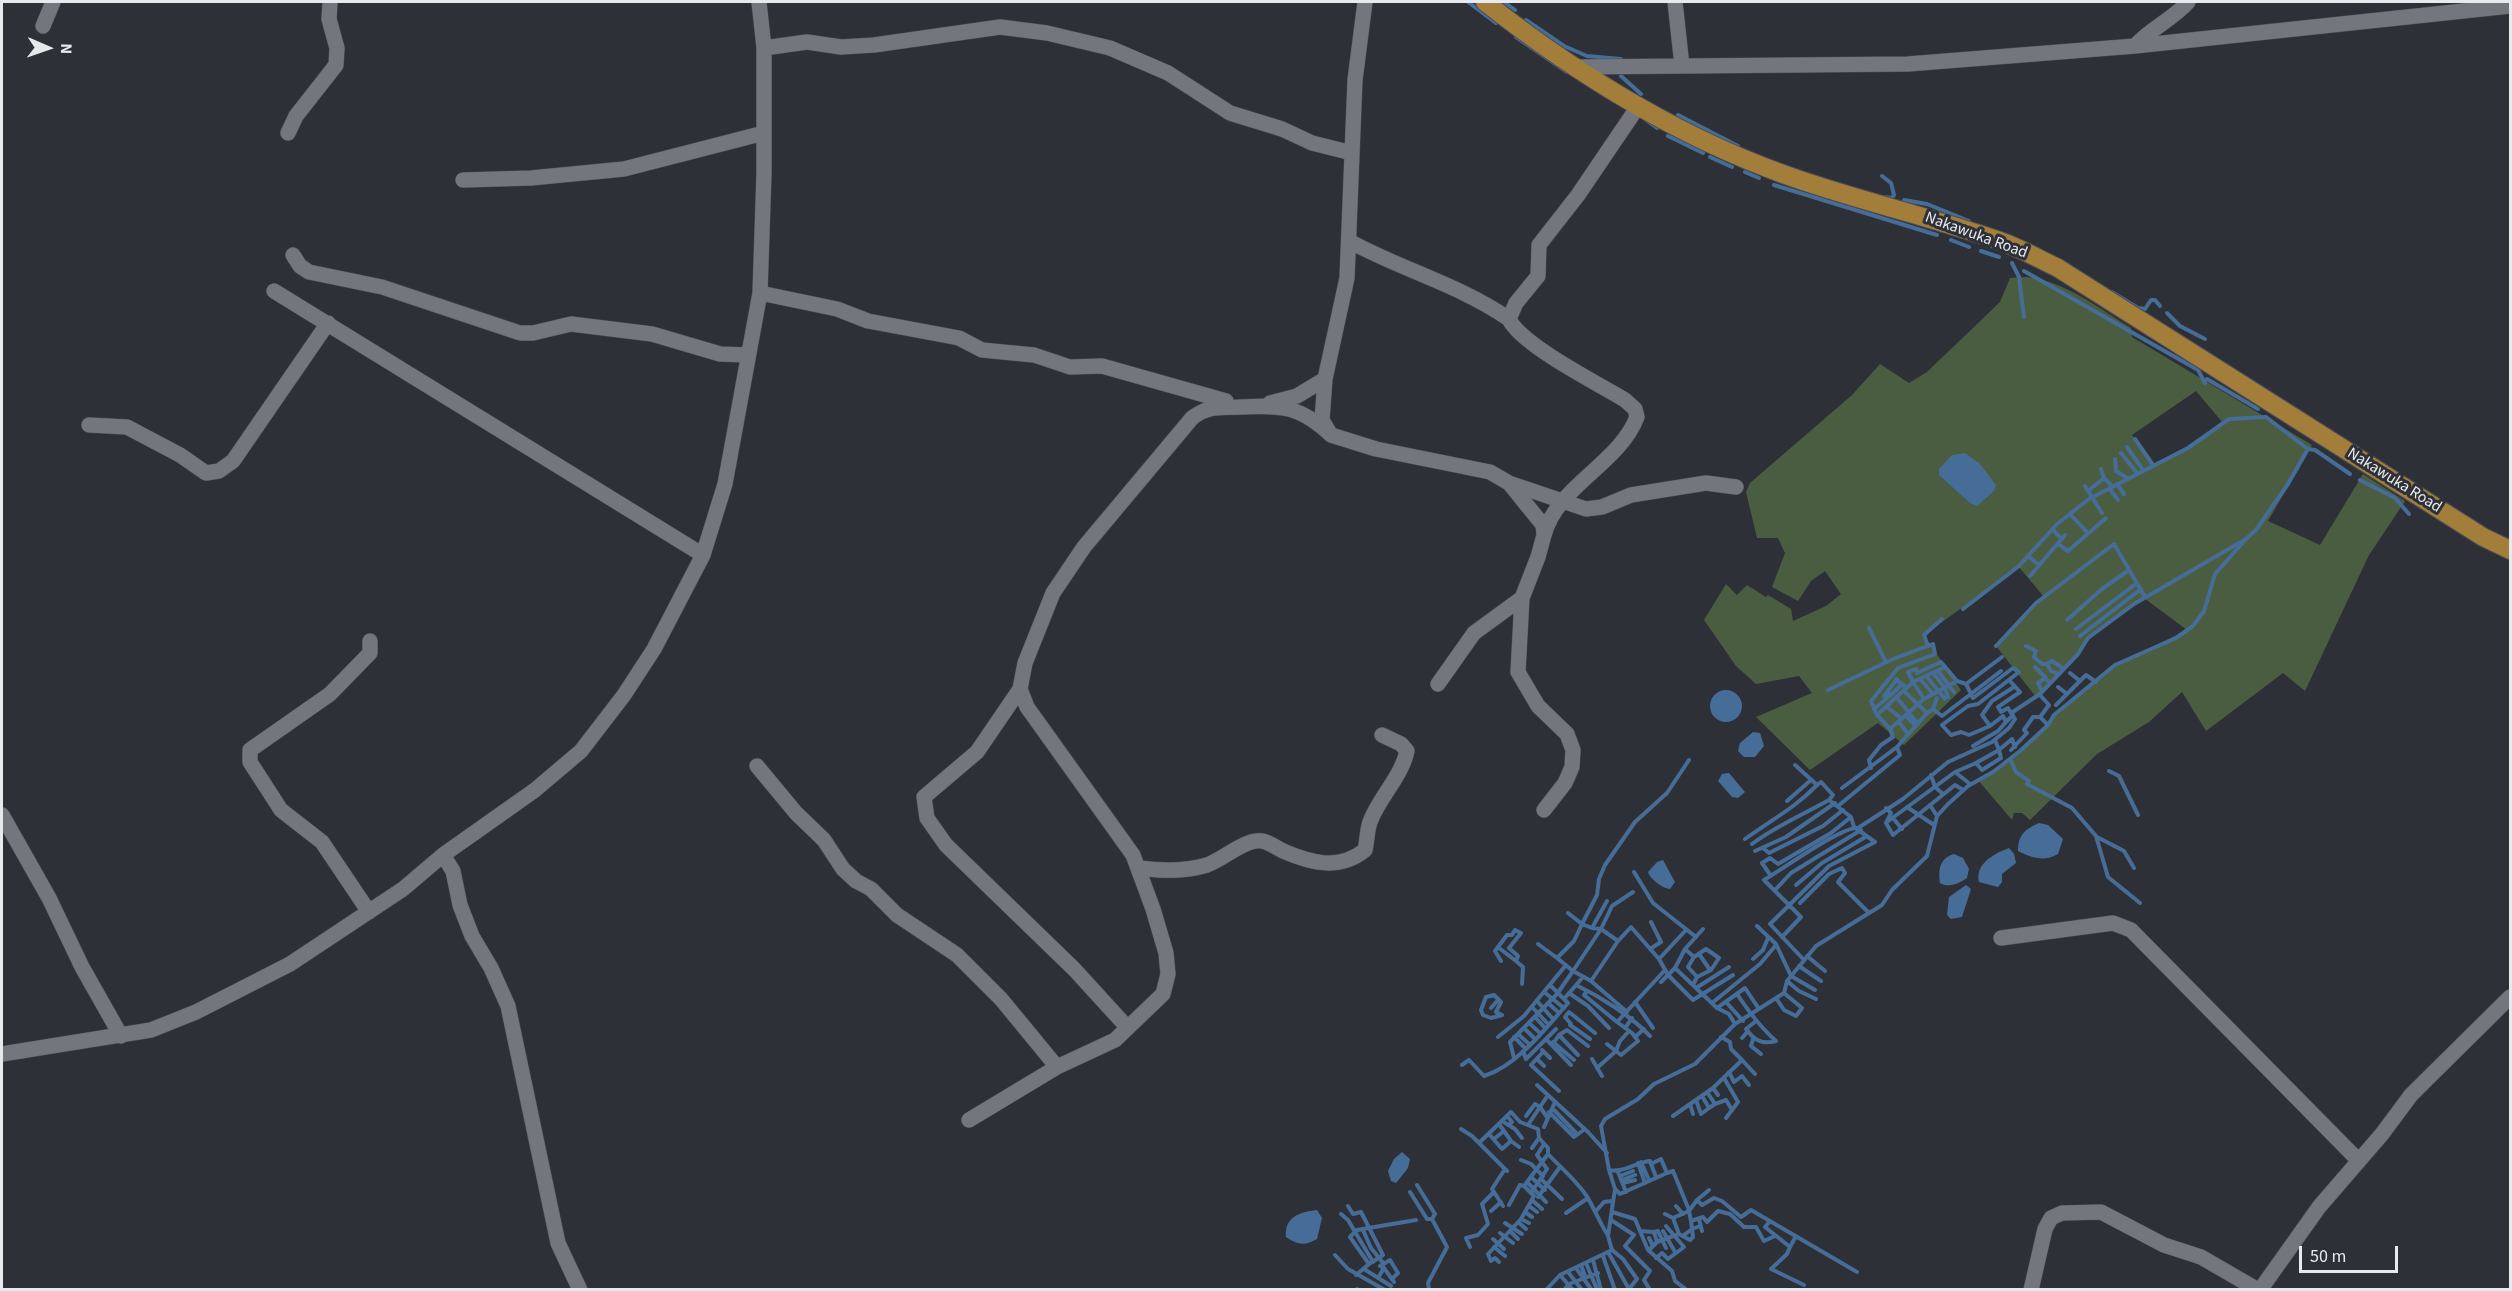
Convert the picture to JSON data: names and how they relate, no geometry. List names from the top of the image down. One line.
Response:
{"streets":{"main road":["Nakawuka Road"]},"scale_bar":"50 m","north":"right"}
